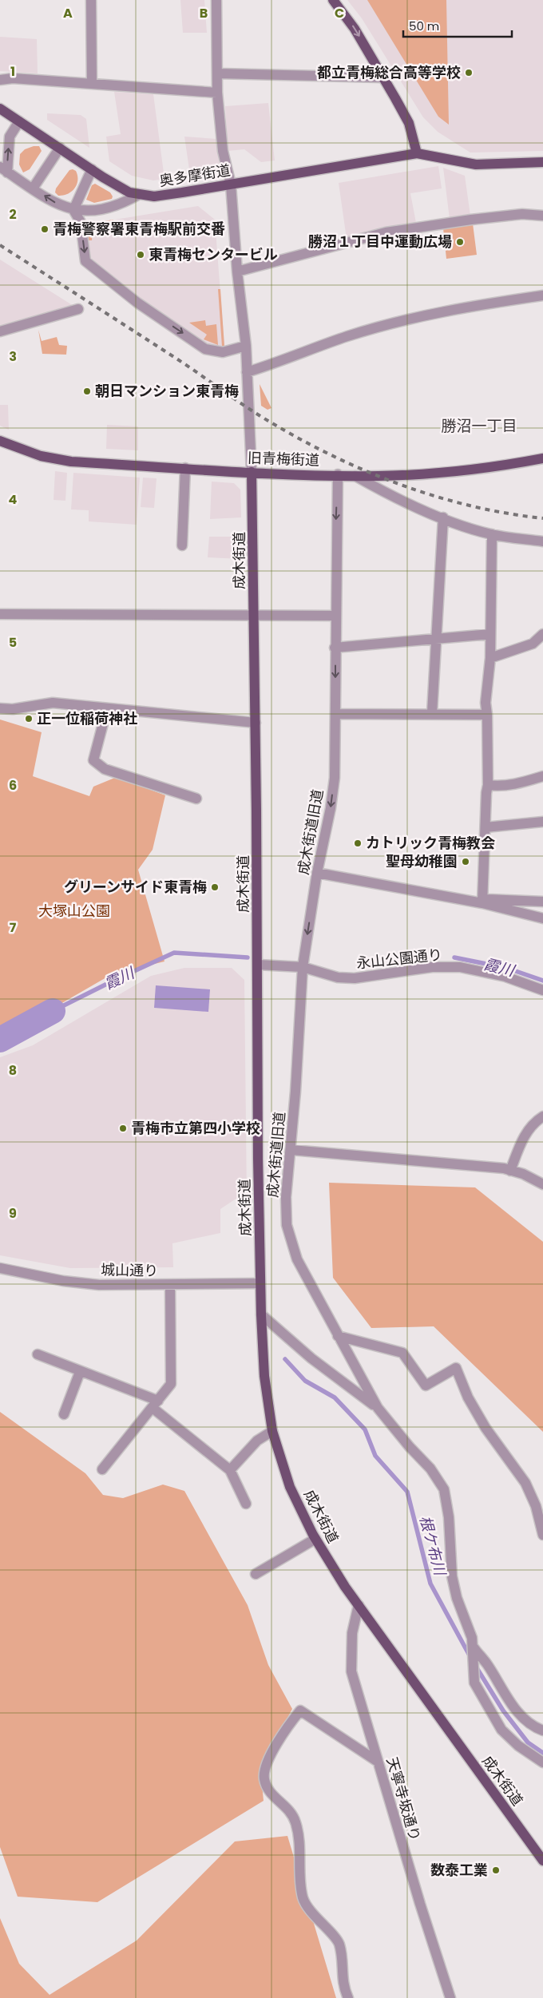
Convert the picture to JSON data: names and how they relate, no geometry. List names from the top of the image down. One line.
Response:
{"streets":{"main road":["奥多摩街道","旧青梅街道","成木街道"],"street":["成木街道旧道","永山公園通り","城山通り","天寧寺坂通り"]},"crossings":[["旧青梅街道","成木街道"],["旧青梅街道","成木街道旧道"],["成木街道","永山公園通り"],["成木街道","城山通り"],["成木街道","天寧寺坂通り"],["成木街道旧道","永山公園通り"]],"districts":["勝沼一丁目"],"water":["霞川","根ケ布川"],"parks":["大塚山公園"],"places":["都立青梅総合高等学校","青梅警察署東青梅駅前交番","勝沼１丁目中運動広場","東青梅センタービル","朝日マンション東青梅","正一位稲荷神社","カトリック青梅教会","聖母幼稚園","グリーンサイド東青梅","青梅市立第四小学校","数泰工業"],"scale_bar":"50 m","grid":{"columns":["A","B","C"],"rows":["1","2","3","4","5","6","7","8","9"]}}
